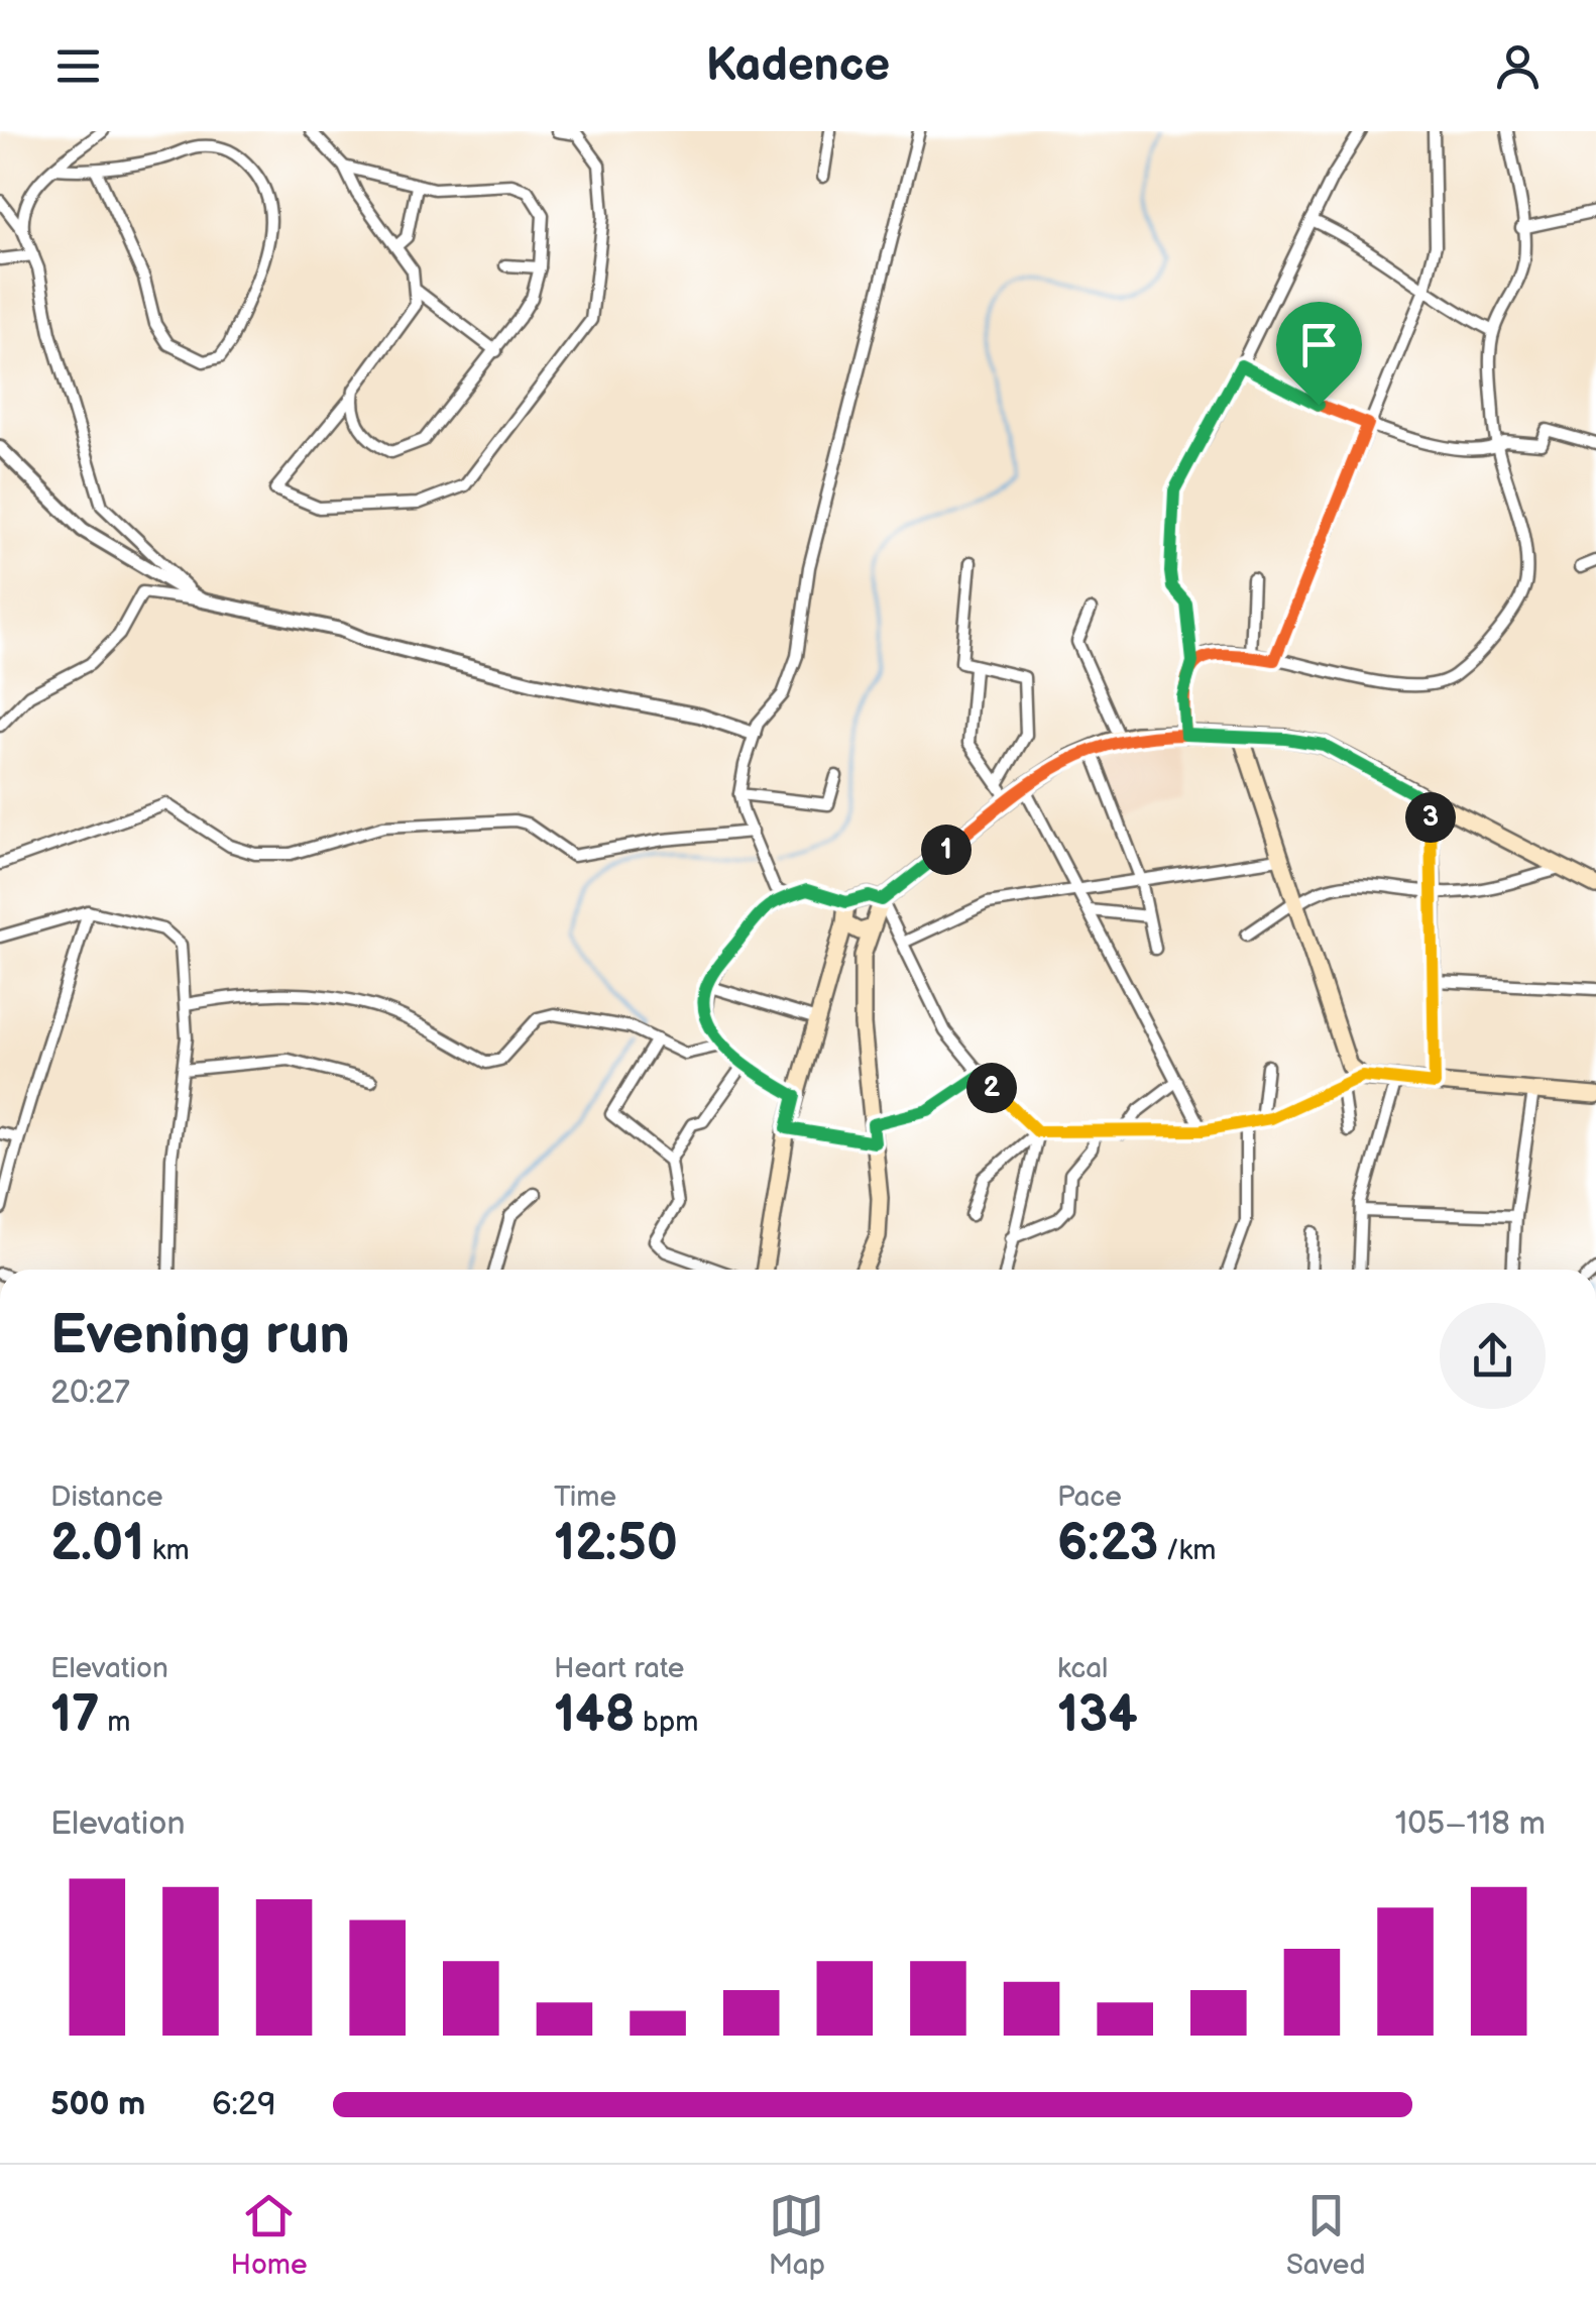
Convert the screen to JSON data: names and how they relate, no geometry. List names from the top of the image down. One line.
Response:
{"page":{"header":"Kadence","pins":["3","1","2"],"heading":["Evening run","20:27"],"stats":[["Distance","2.01 km"],["Time","12:50"],["Pace","6:23 /km"],["Elevation","17 m"],["Heart rate","148 bpm"],["kcal","134"]],"chart":["Elevation","105–118 m"],"list":[{"name":"500 m","note":"6:29"}],"tabs":["Home","Map","Saved"]}}
